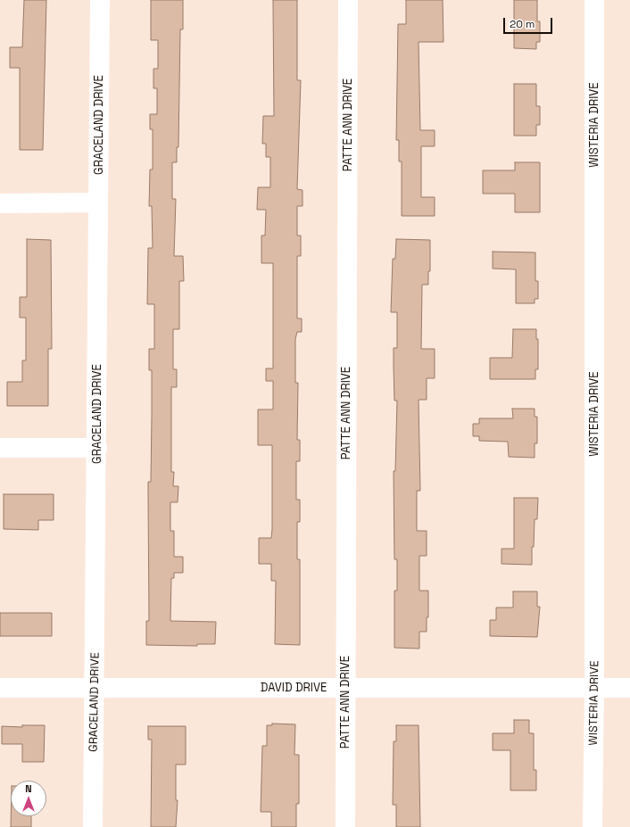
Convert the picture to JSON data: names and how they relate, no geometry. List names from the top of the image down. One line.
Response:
{"streets":{"street":["GRACELAND DRIVE","PATTE ANN DRIVE","WISTERIA DRIVE","DAVID DRIVE"]},"crossings":[["GRACELAND DRIVE","DAVID DRIVE"],["PATTE ANN DRIVE","DAVID DRIVE"],["WISTERIA DRIVE","DAVID DRIVE"]],"scale_bar":"20 m","north":"top"}
